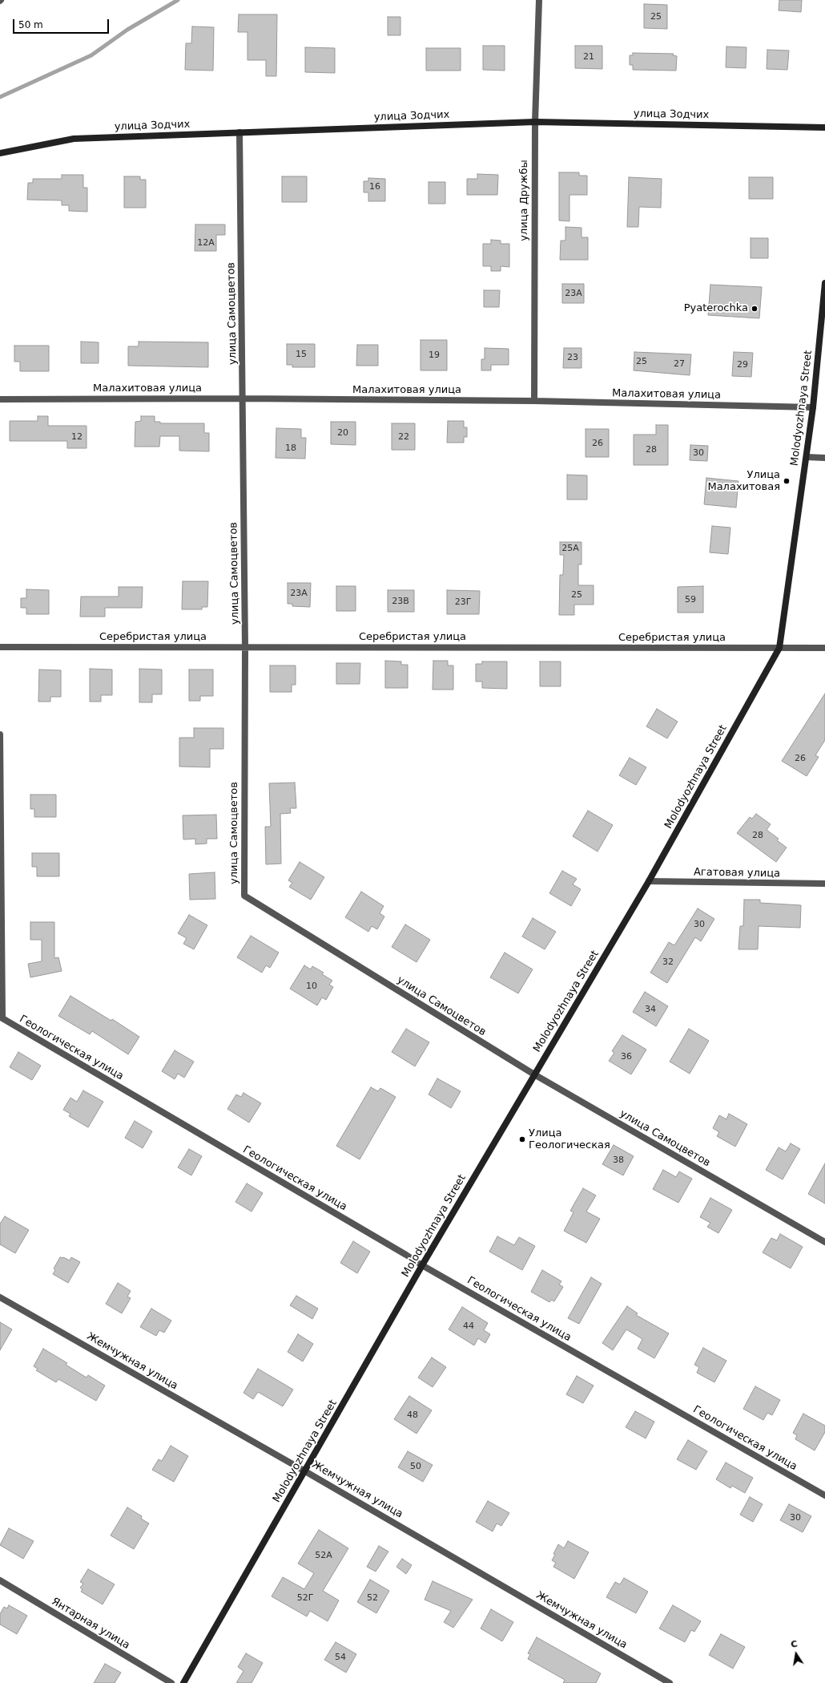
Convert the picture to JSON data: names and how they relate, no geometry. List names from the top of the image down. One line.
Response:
{"streets":{"street":["улица Зодчих","улица Дружбы","улица Самоцветов","Малахитовая улица","Molodyozhnaya Street","Серебристая улица","Агатовая улица","Геологическая улица","Жемчужная улица","Янтарная улица"]},"crossings":[["улица Зодчих","улица Дружбы"],["улица Зодчих","улица Самоцветов"],["улица Дружбы","Малахитовая улица"],["улица Самоцветов","Малахитовая улица"],["улица Самоцветов","Molodyozhnaya Street"],["улица Самоцветов","Серебристая улица"],["Малахитовая улица","Molodyozhnaya Street"],["Molodyozhnaya Street","Серебристая улица"],["Molodyozhnaya Street","Агатовая улица"],["Molodyozhnaya Street","Геологическая улица"],["Molodyozhnaya Street","Жемчужная улица"]],"places":["Pyaterochka","Улица Малахитовая","Улица Геологическая"],"house_numbers":["25","21","16","12А","23А","15","19","23","25","27","29","20","12","22","26","18","28","30","25А","23А","25","59","23В","23Г","26","28","30","32","10","34","36","38","44","48","50","30","52А","52Г","52","54"],"scale_bar":"50 m","north":"top"}
